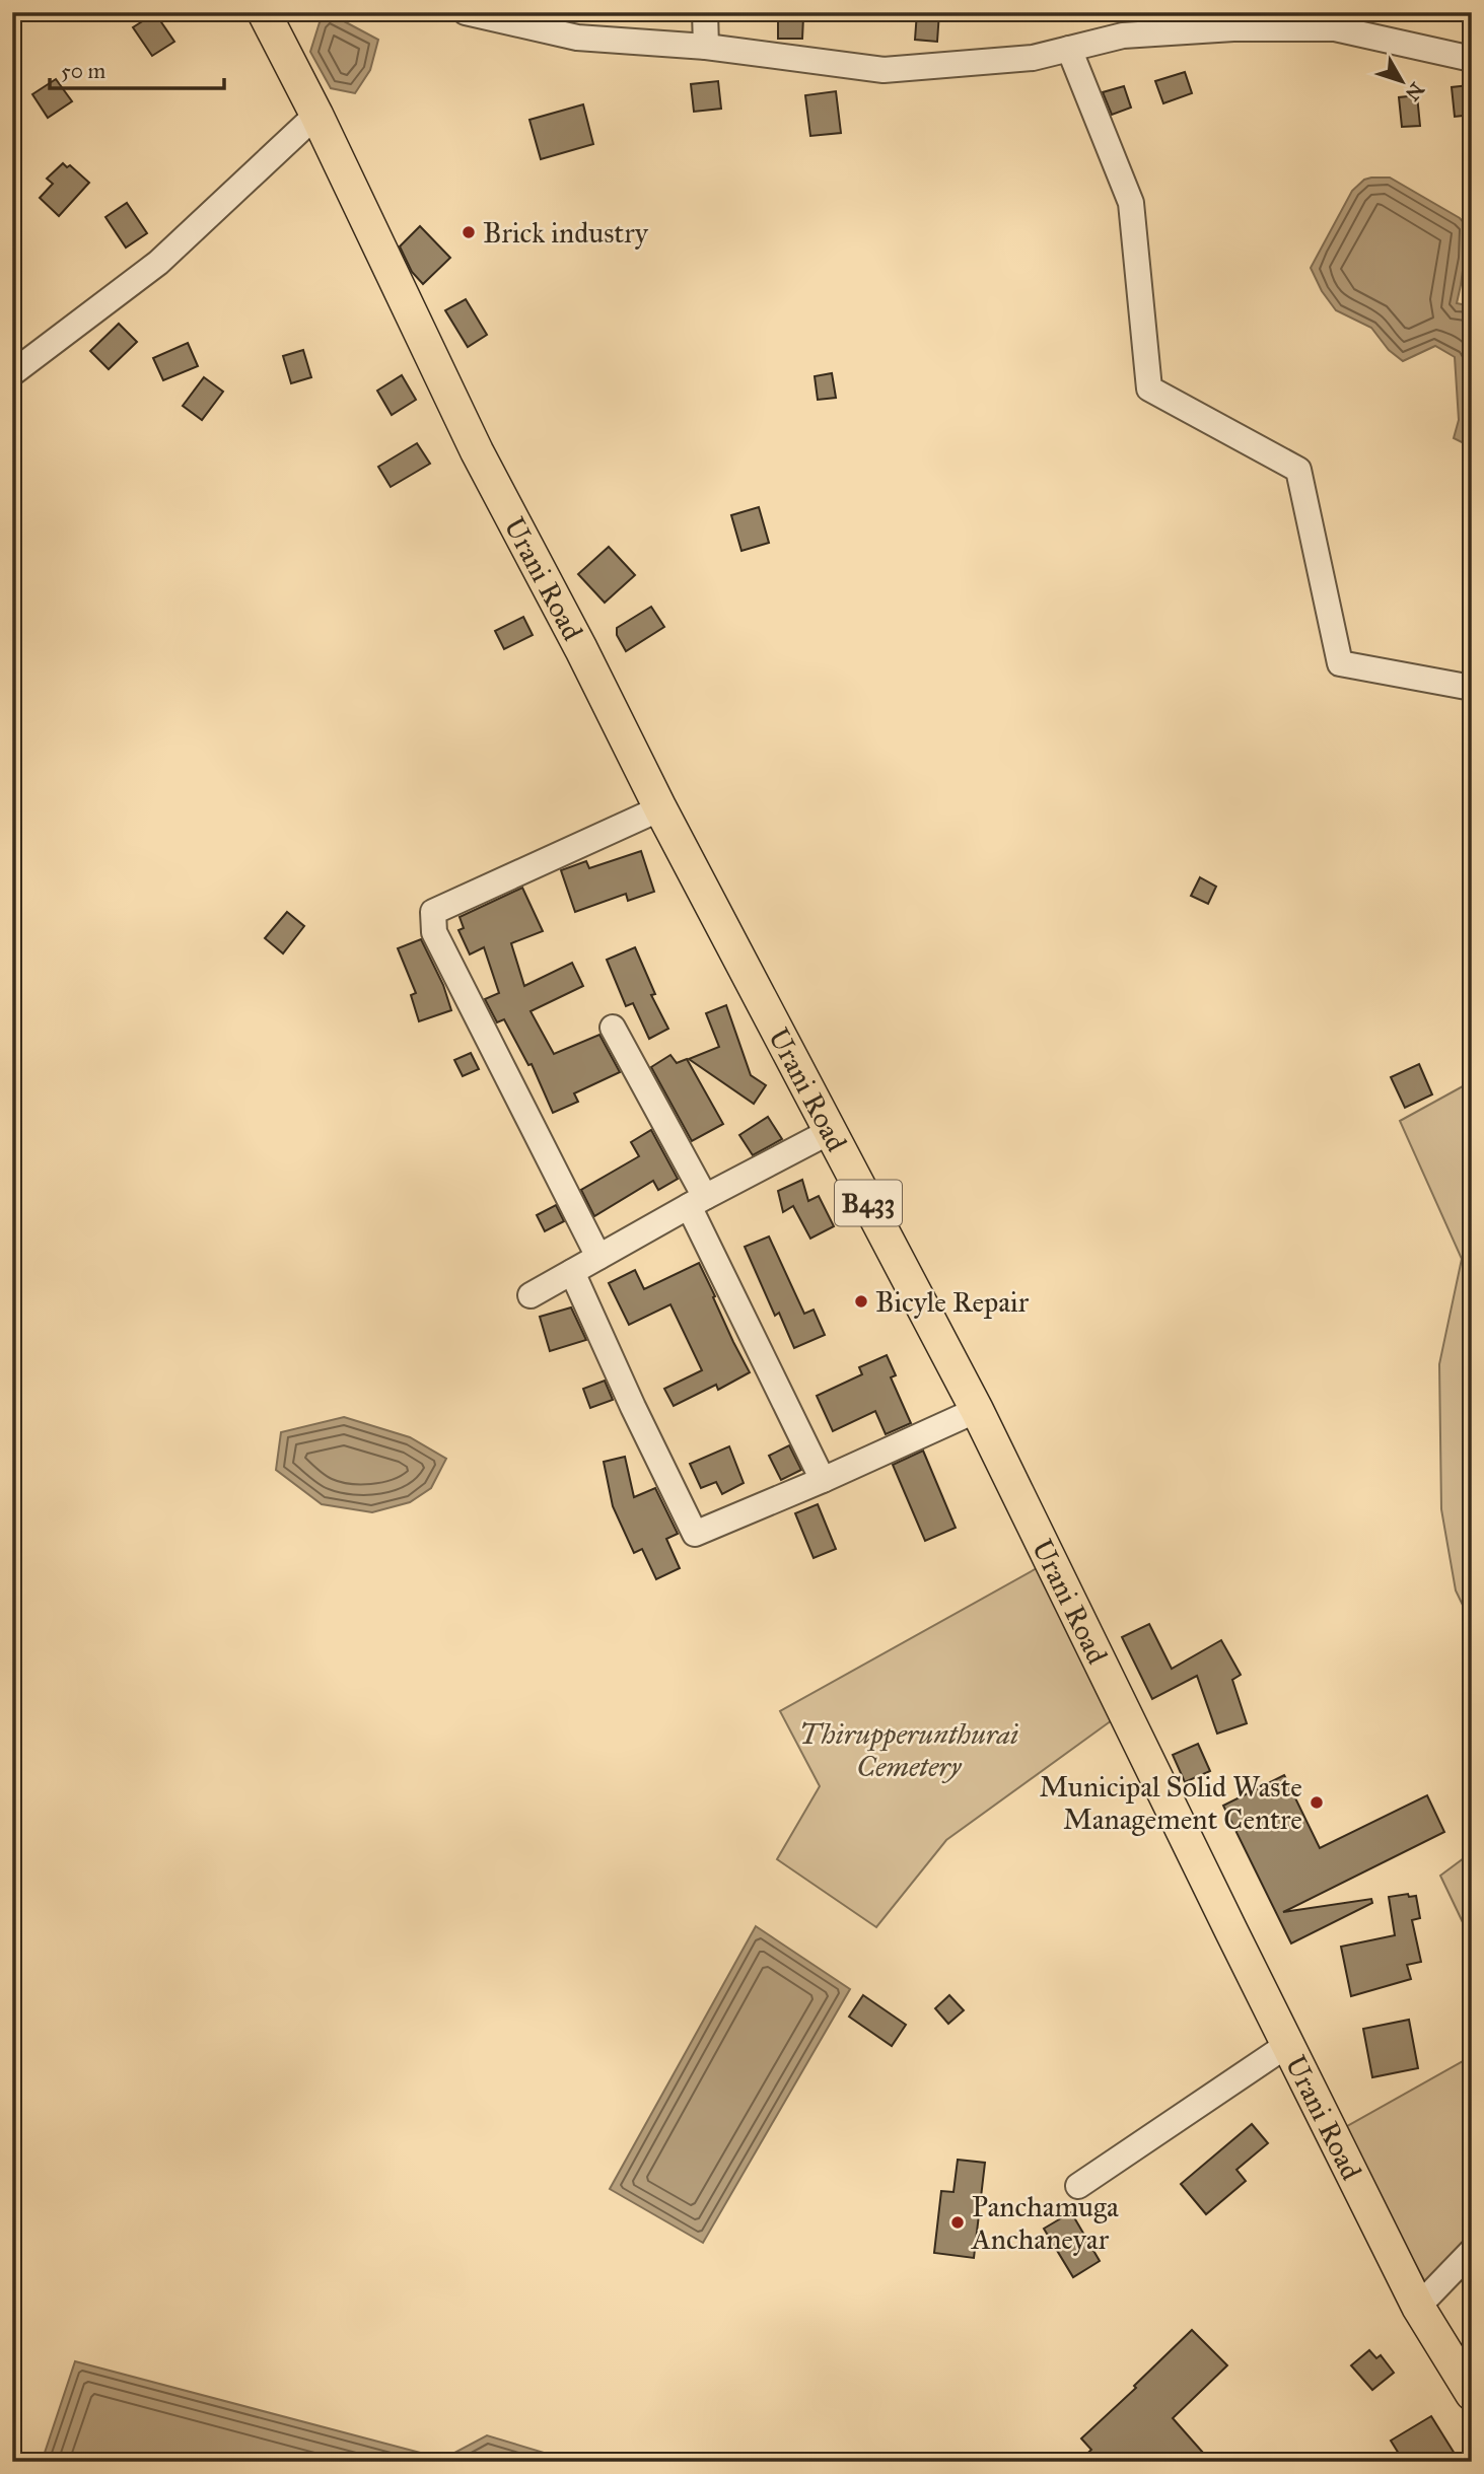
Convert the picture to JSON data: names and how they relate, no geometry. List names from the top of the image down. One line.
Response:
{"streets":{"main road":["Urani Road","B433"]},"parks":["Thirupperunthurai Cemetery"],"places":["Brick industry","Bicyle Repair","Municipal Solid Waste Management Centre","Panchamuga Anchaneyar"],"scale_bar":"50 m","north":"bottom right"}
